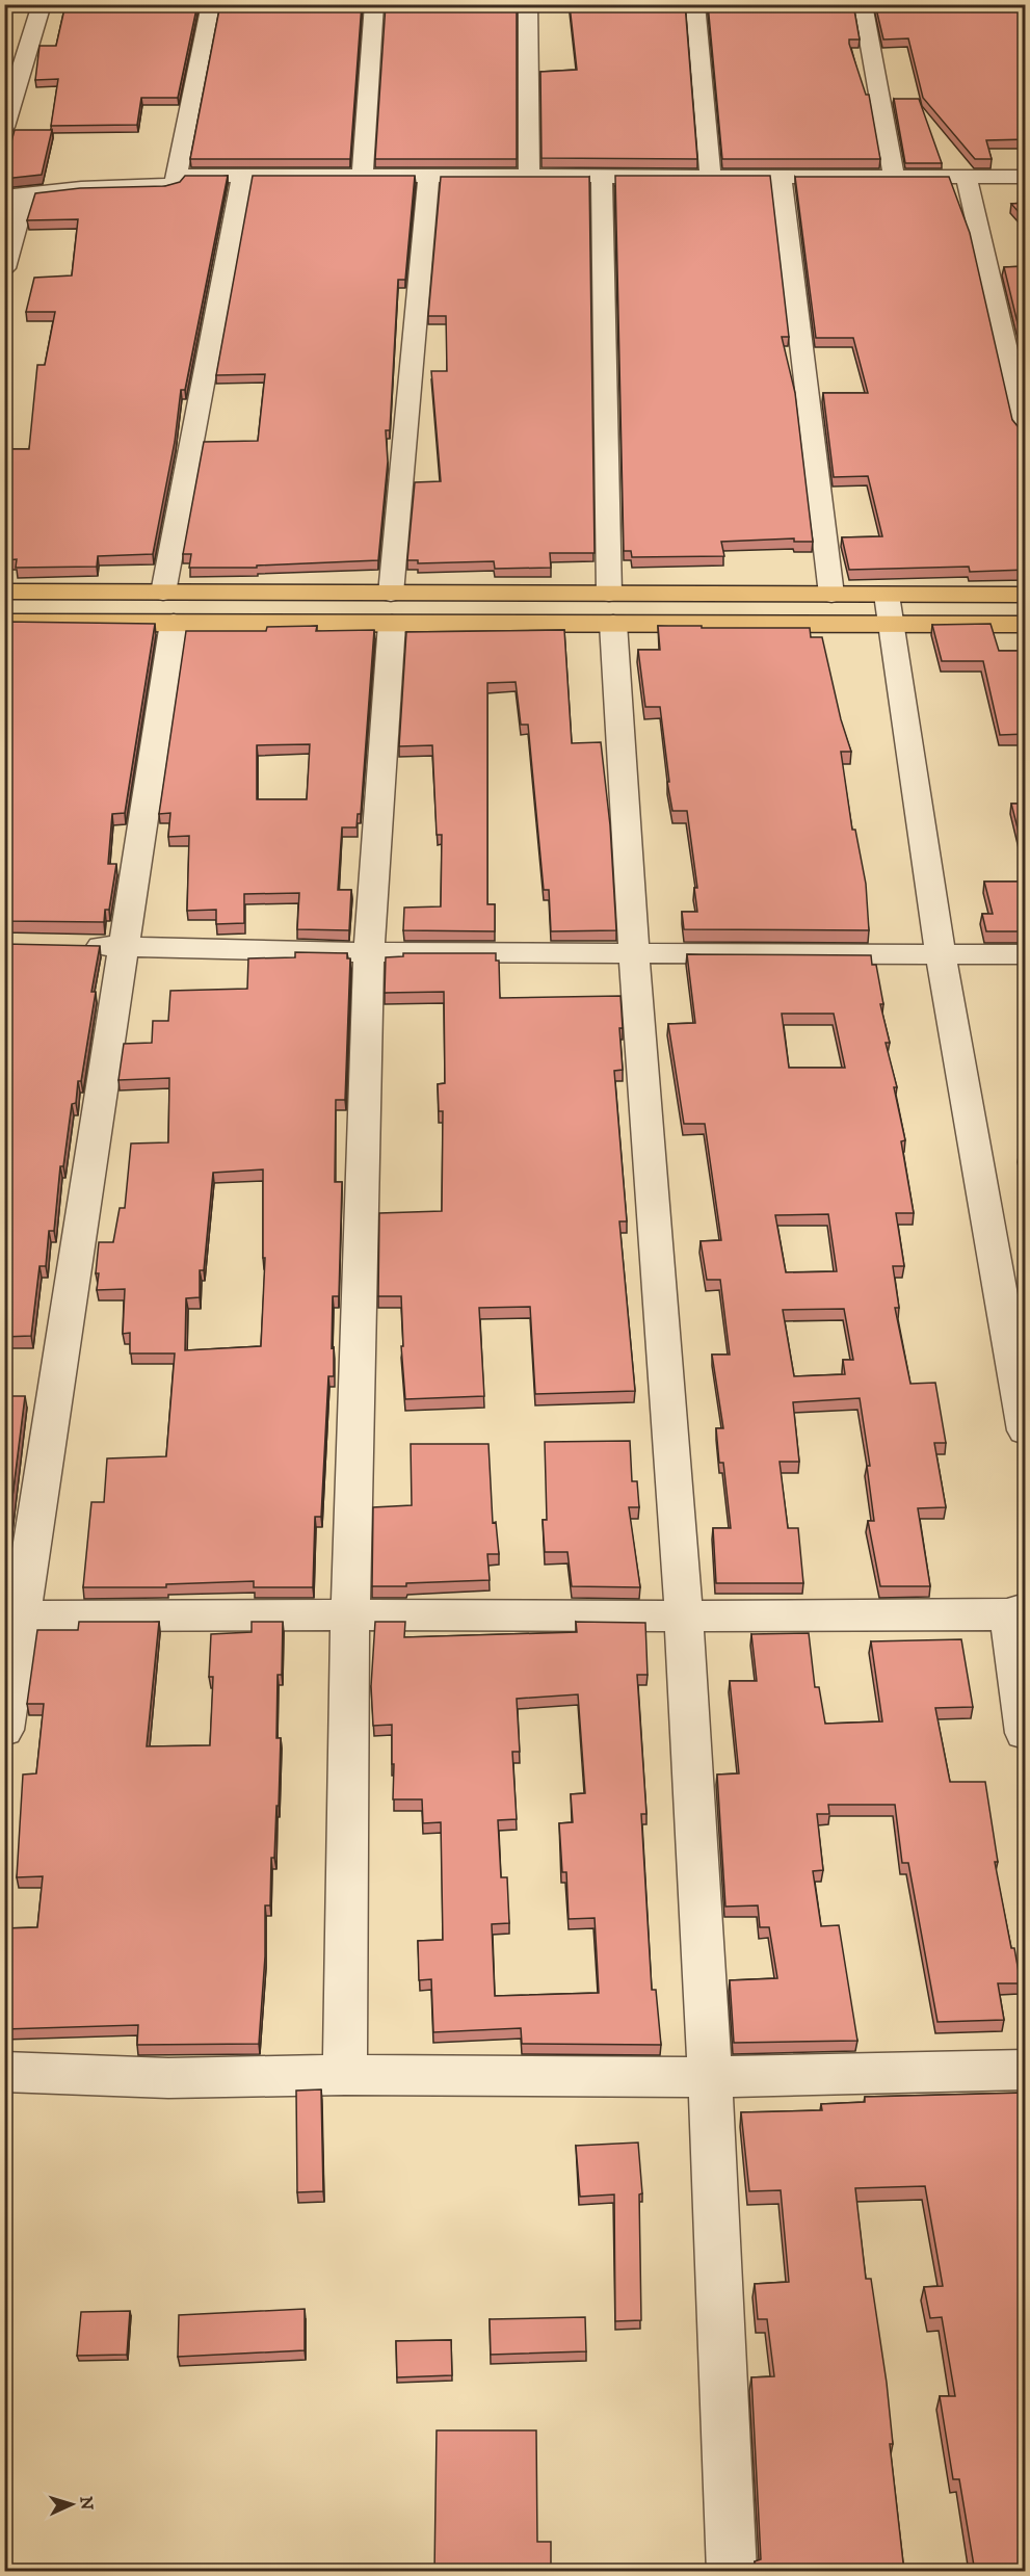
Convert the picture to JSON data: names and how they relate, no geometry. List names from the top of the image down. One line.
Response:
{"north":"right"}
